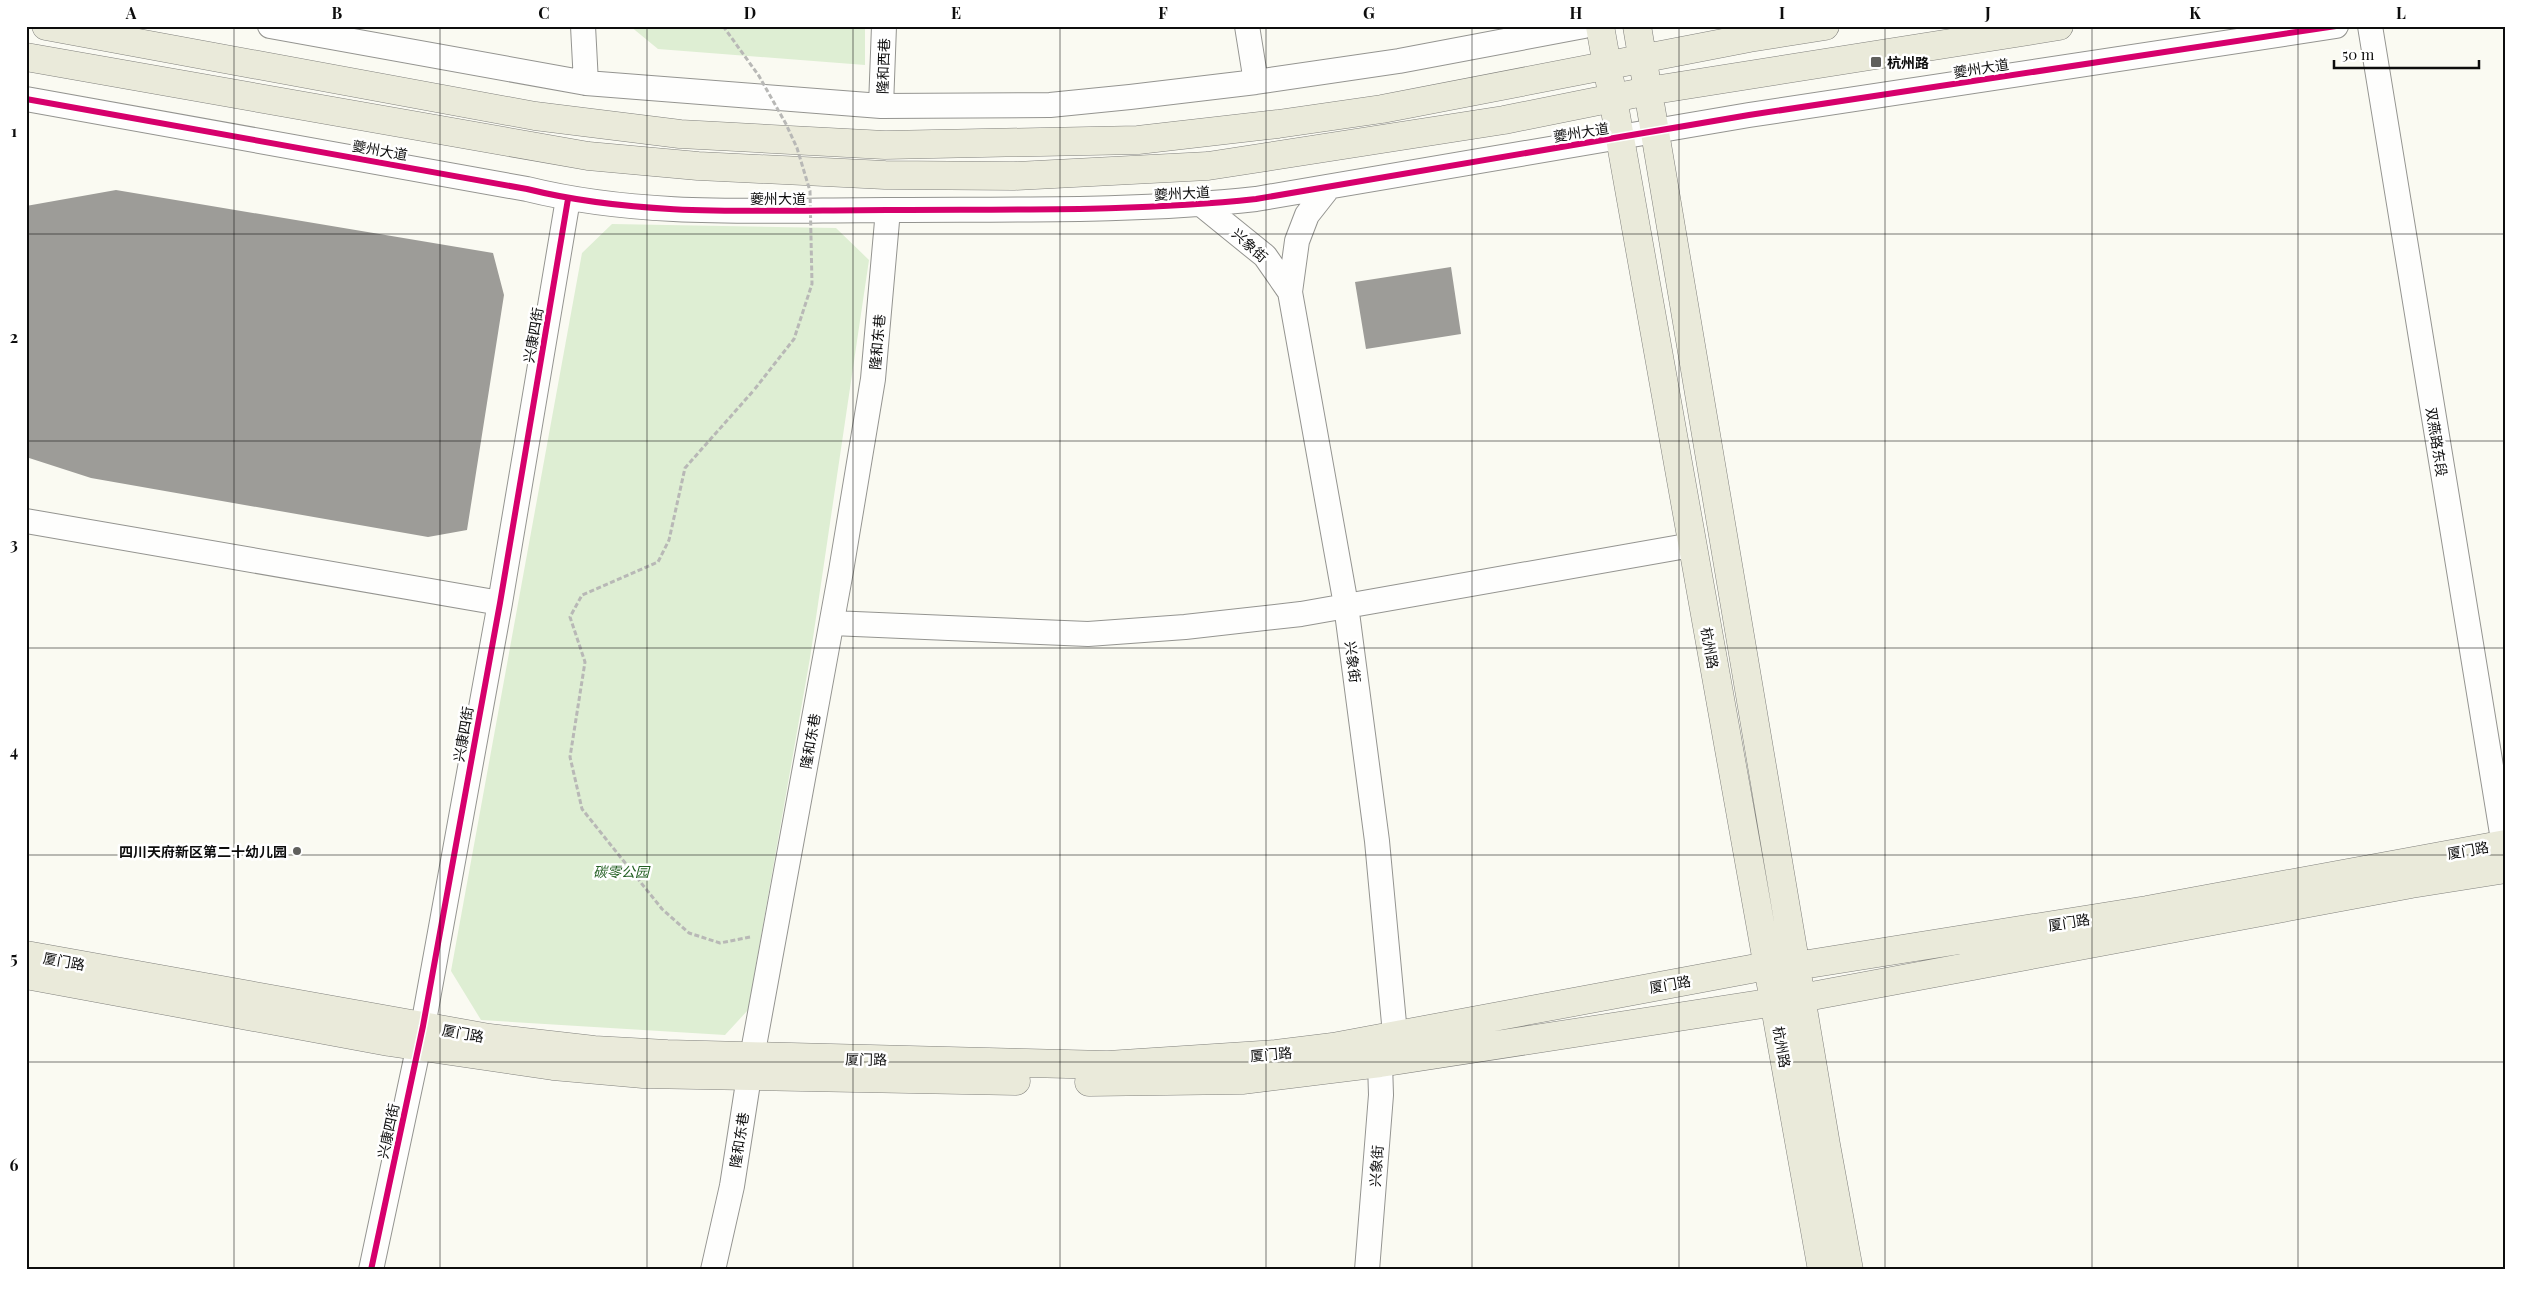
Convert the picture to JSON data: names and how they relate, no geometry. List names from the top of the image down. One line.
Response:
{"streets":{"main road":["夔州大道","杭州路","厦门路"],"street":["隆和西巷","兴象街","兴康四街","隆和东巷","双燕路东段"]},"crossings":[["夔州大道","兴象街"],["夔州大道","兴康四街"],["夔州大道","隆和东巷"],["夔州大道","杭州路"],["兴象街","厦门路"],["兴康四街","厦门路"],["隆和东巷","厦门路"],["双燕路东段","厦门路"],["杭州路","厦门路"]],"parks":["碳零公园"],"places":{"transit":["杭州路"],"other":["四川天府新区第二十幼儿园"]},"scale_bar":"50 m","grid":{"columns":["A","B","C","D","E","F","G","H","I","J","K","L"],"rows":["1","2","3","4","5","6"]}}
